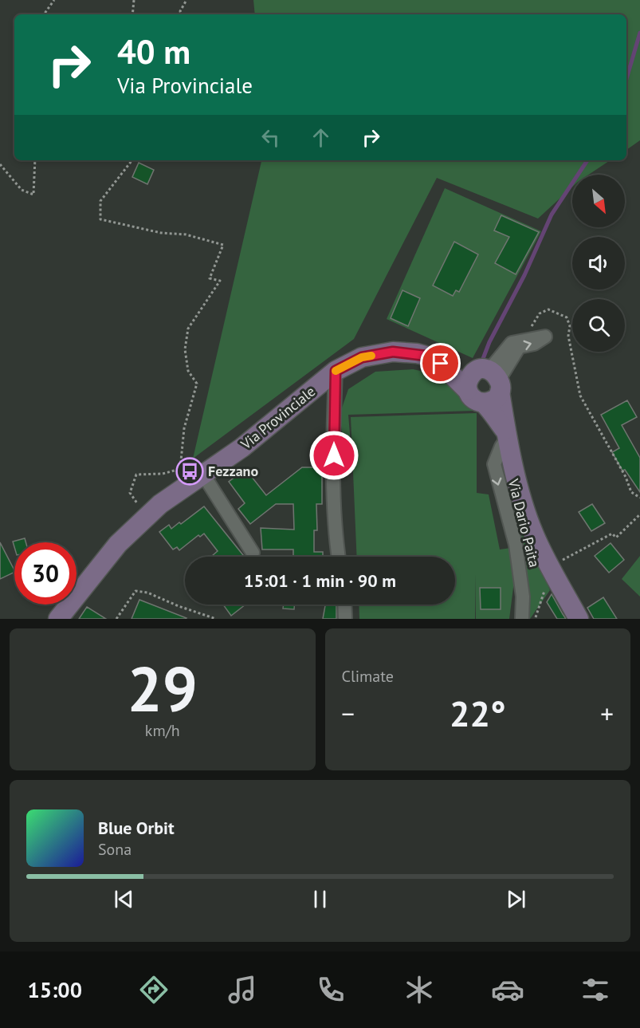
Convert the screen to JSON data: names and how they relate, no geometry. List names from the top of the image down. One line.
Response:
{"streets":{"main road":["Via Provinciale"],"street":["Via Dario Paita"]},"one_way":["Via Dario Paita"],"places":{"bus stop":["Fezzano"]},"north":"bottom right","page":{"turn":["40 m","Via Provinciale"],"limit":"30","trip":"15:01 · 1 min · 90 m","tile":[["29","km/h"],"Climate"],"heat":["−","22°","+"],"song":["Blue Orbit","Sona"],"tabs":"15:00"}}
